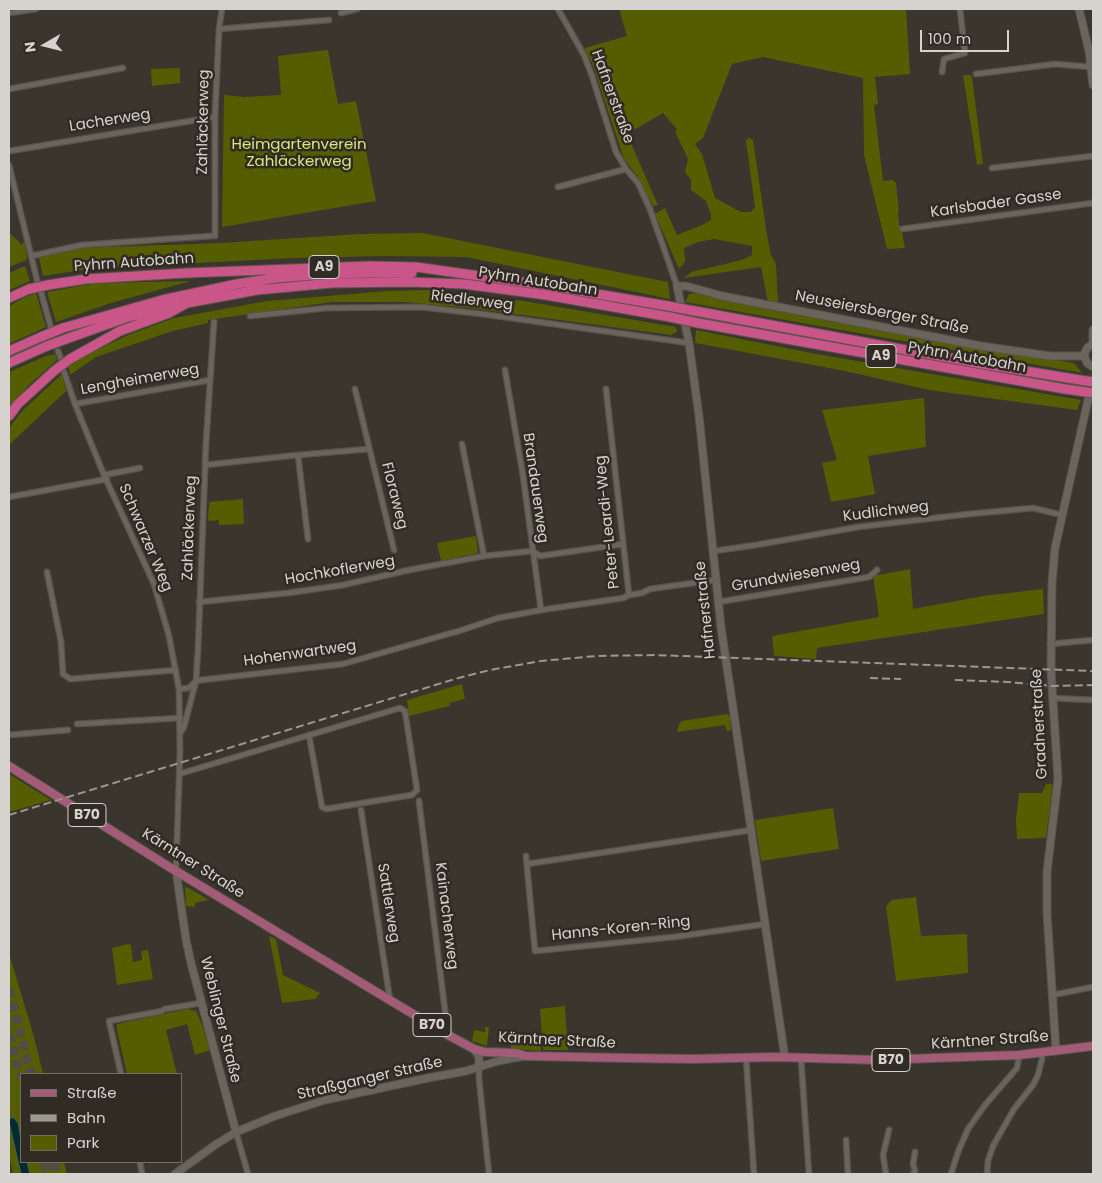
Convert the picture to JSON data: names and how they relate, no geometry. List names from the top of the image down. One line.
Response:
{"streets":{"highway":["Pyhrn Autobahn","A9"],"main road":["B70","Kärntner Straße"],"street":["Hafnerstraße","Lacherweg","Zahläckerweg","Karlsbader Gasse","Riedlerweg","Neuseiersberger Straße","Lengheimerweg","Brandauerweg","Floraweg","Kudlichweg","Peter-Leardi-Weg","Schwarzer Weg","Hochkoflerweg","Grundwiesenweg","Hohenwartweg","Gradnerstraße","Sattlerweg","Kainacherweg","Hanns-Koren-Ring","Weblinger Straße","Straßganger Straße"]},"crossings":[["Hafnerstraße","Riedlerweg"],["Hafnerstraße","Neuseiersberger Straße"],["Hafnerstraße","Kudlichweg"],["Hafnerstraße","Peter-Leardi-Weg"],["Hafnerstraße","Grundwiesenweg"],["Hafnerstraße","Kärntner Straße"],["Hafnerstraße","Hanns-Koren-Ring"],["Lacherweg","Zahläckerweg"],["Zahläckerweg","Lengheimerweg"],["Zahläckerweg","Floraweg"],["Zahläckerweg","Schwarzer Weg"],["Zahläckerweg","Hochkoflerweg"],["Zahläckerweg","Hohenwartweg"],["Pyhrn Autobahn","Gradnerstraße"],["Lengheimerweg","Schwarzer Weg"],["Brandauerweg","Hochkoflerweg"],["Brandauerweg","Hohenwartweg"],["Kudlichweg","Gradnerstraße"],["Peter-Leardi-Weg","Hochkoflerweg"],["Schwarzer Weg","Hohenwartweg"],["Schwarzer Weg","Kärntner Straße"],["Schwarzer Weg","Weblinger Straße"],["Gradnerstraße","Kärntner Straße"],["Kärntner Straße","Sattlerweg"],["Kärntner Straße","Kainacherweg"],["Kärntner Straße","Weblinger Straße"],["Kärntner Straße","Straßganger Straße"],["Weblinger Straße","Straßganger Straße"]],"parks":["Heimgartenverein Zahläckerweg"],"legend":["Straße","Bahn","Park"],"scale_bar":"100 m","north":"left"}
